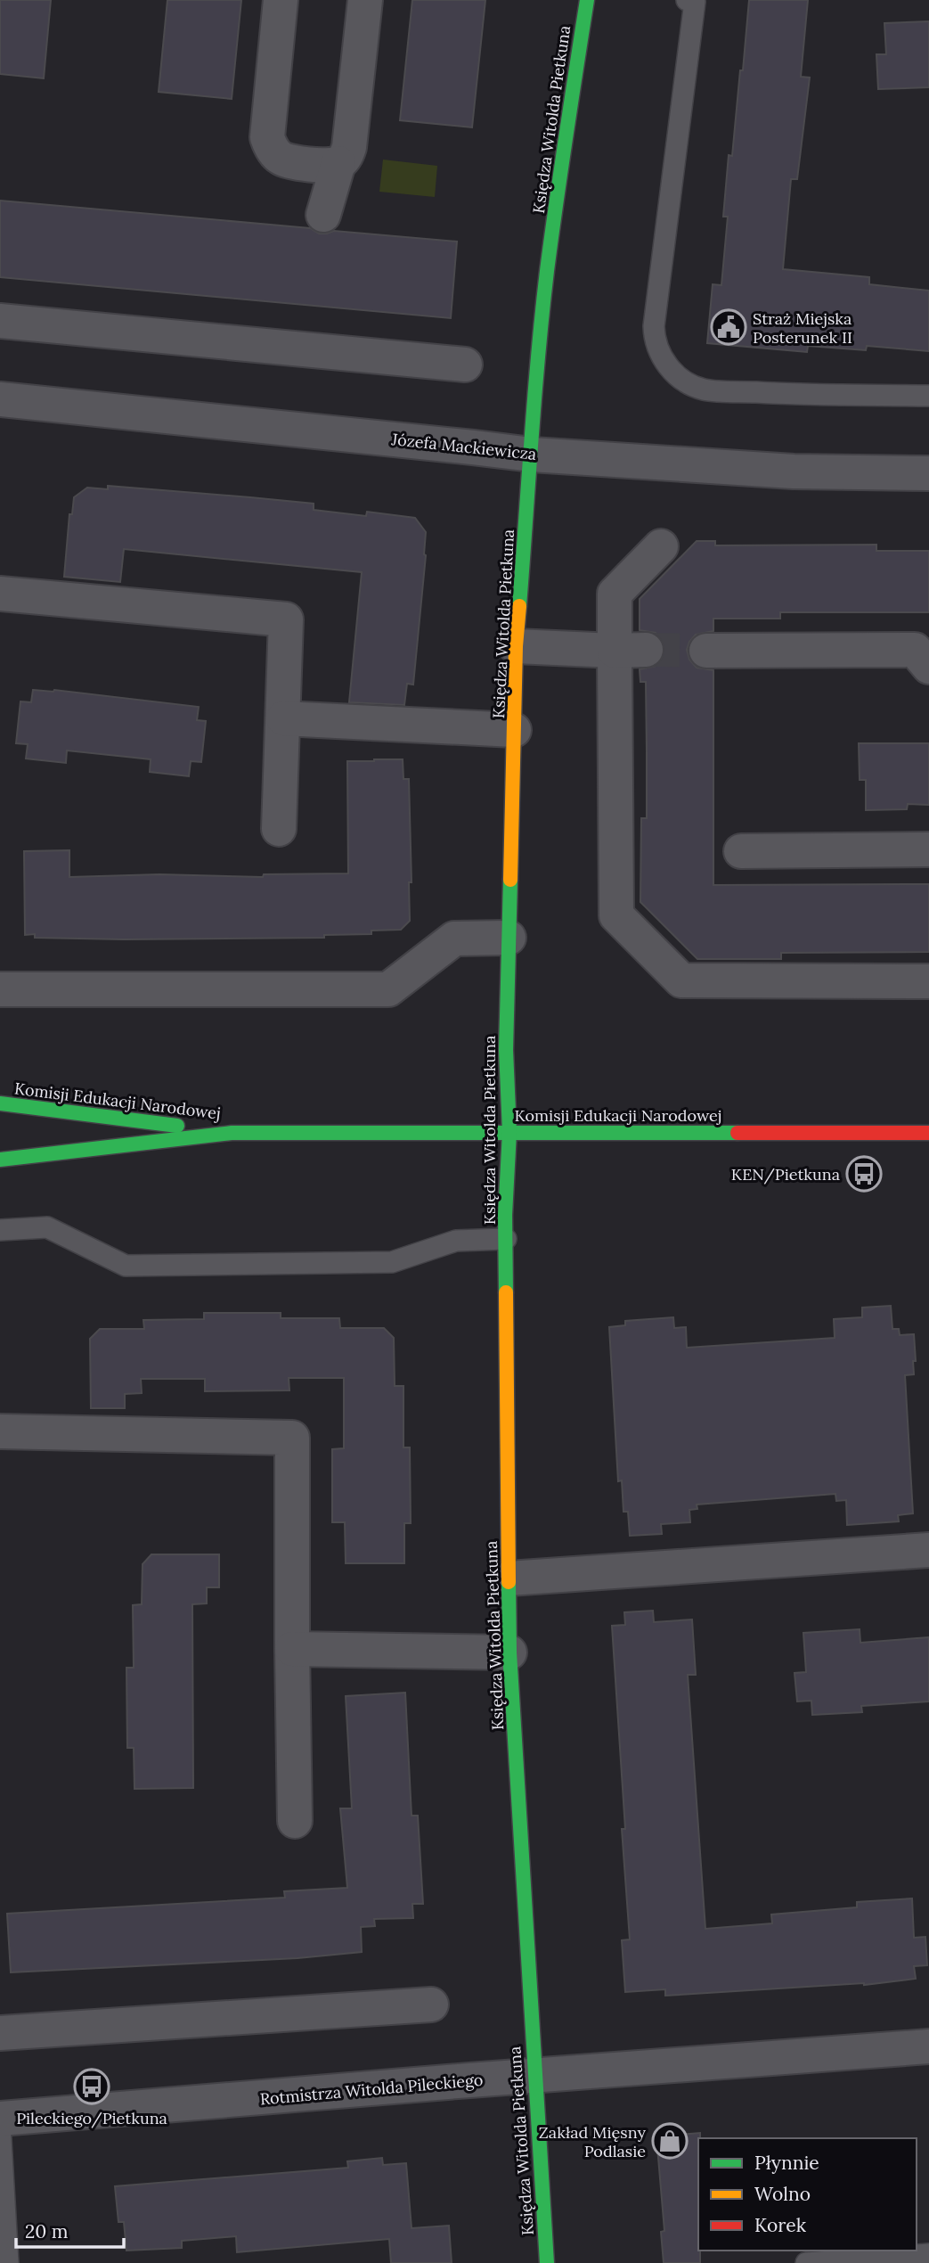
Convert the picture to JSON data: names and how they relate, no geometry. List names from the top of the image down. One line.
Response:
{"streets":{"street":["Księdza Witolda Pietkuna","Józefa Mackiewicza","Komisji Edukacji Narodowej","Rotmistrza Witolda Pileckiego"]},"crossings":[["Księdza Witolda Pietkuna","Józefa Mackiewicza"],["Księdza Witolda Pietkuna","Komisji Edukacji Narodowej"],["Księdza Witolda Pietkuna","Rotmistrza Witolda Pileckiego"]],"places":{"public building":["Straż Miejska Posterunek II"],"bus stop":["KEN/Pietkuna","Pileckiego/Pietkuna"],"shop":["Zakład Mięsny Podlasie"]},"legend":["Płynnie","Wolno","Korek"],"scale_bar":"20 m"}
